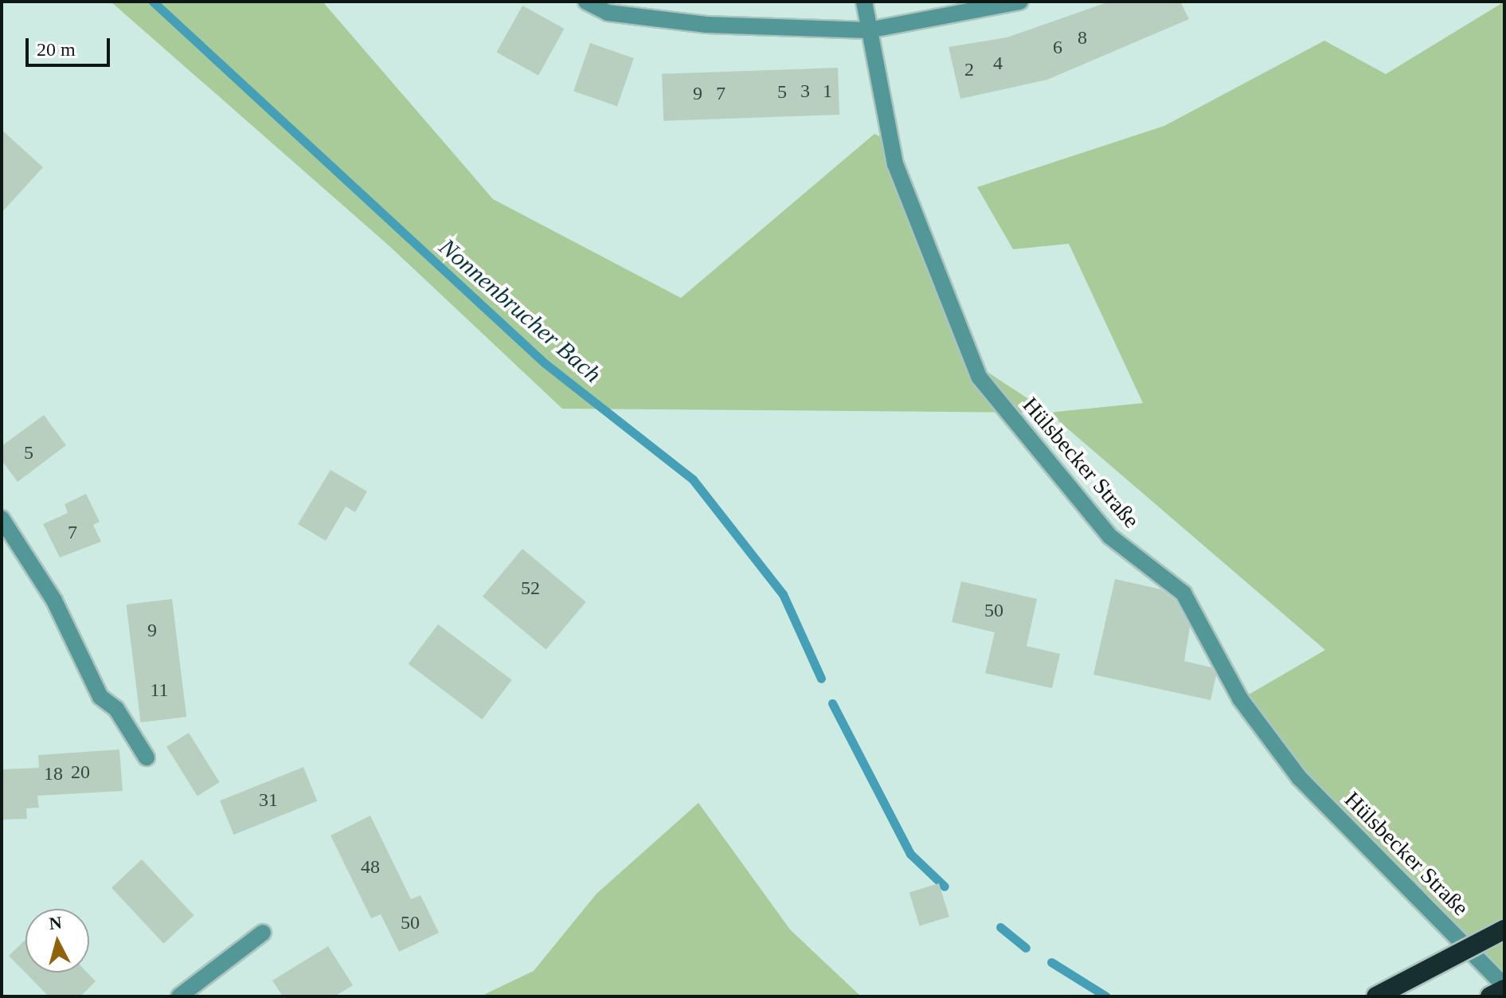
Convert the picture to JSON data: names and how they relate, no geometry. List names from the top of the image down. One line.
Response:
{"streets":{"street":["Hülsbecker Straße"]},"water":["Nonnenbrucher Bach"],"house_numbers":["8","6","4","2","3","1","5","9","7","5","7","52","50","9","11","20","18","31","48","50"],"scale_bar":"20 m","north":"top"}
